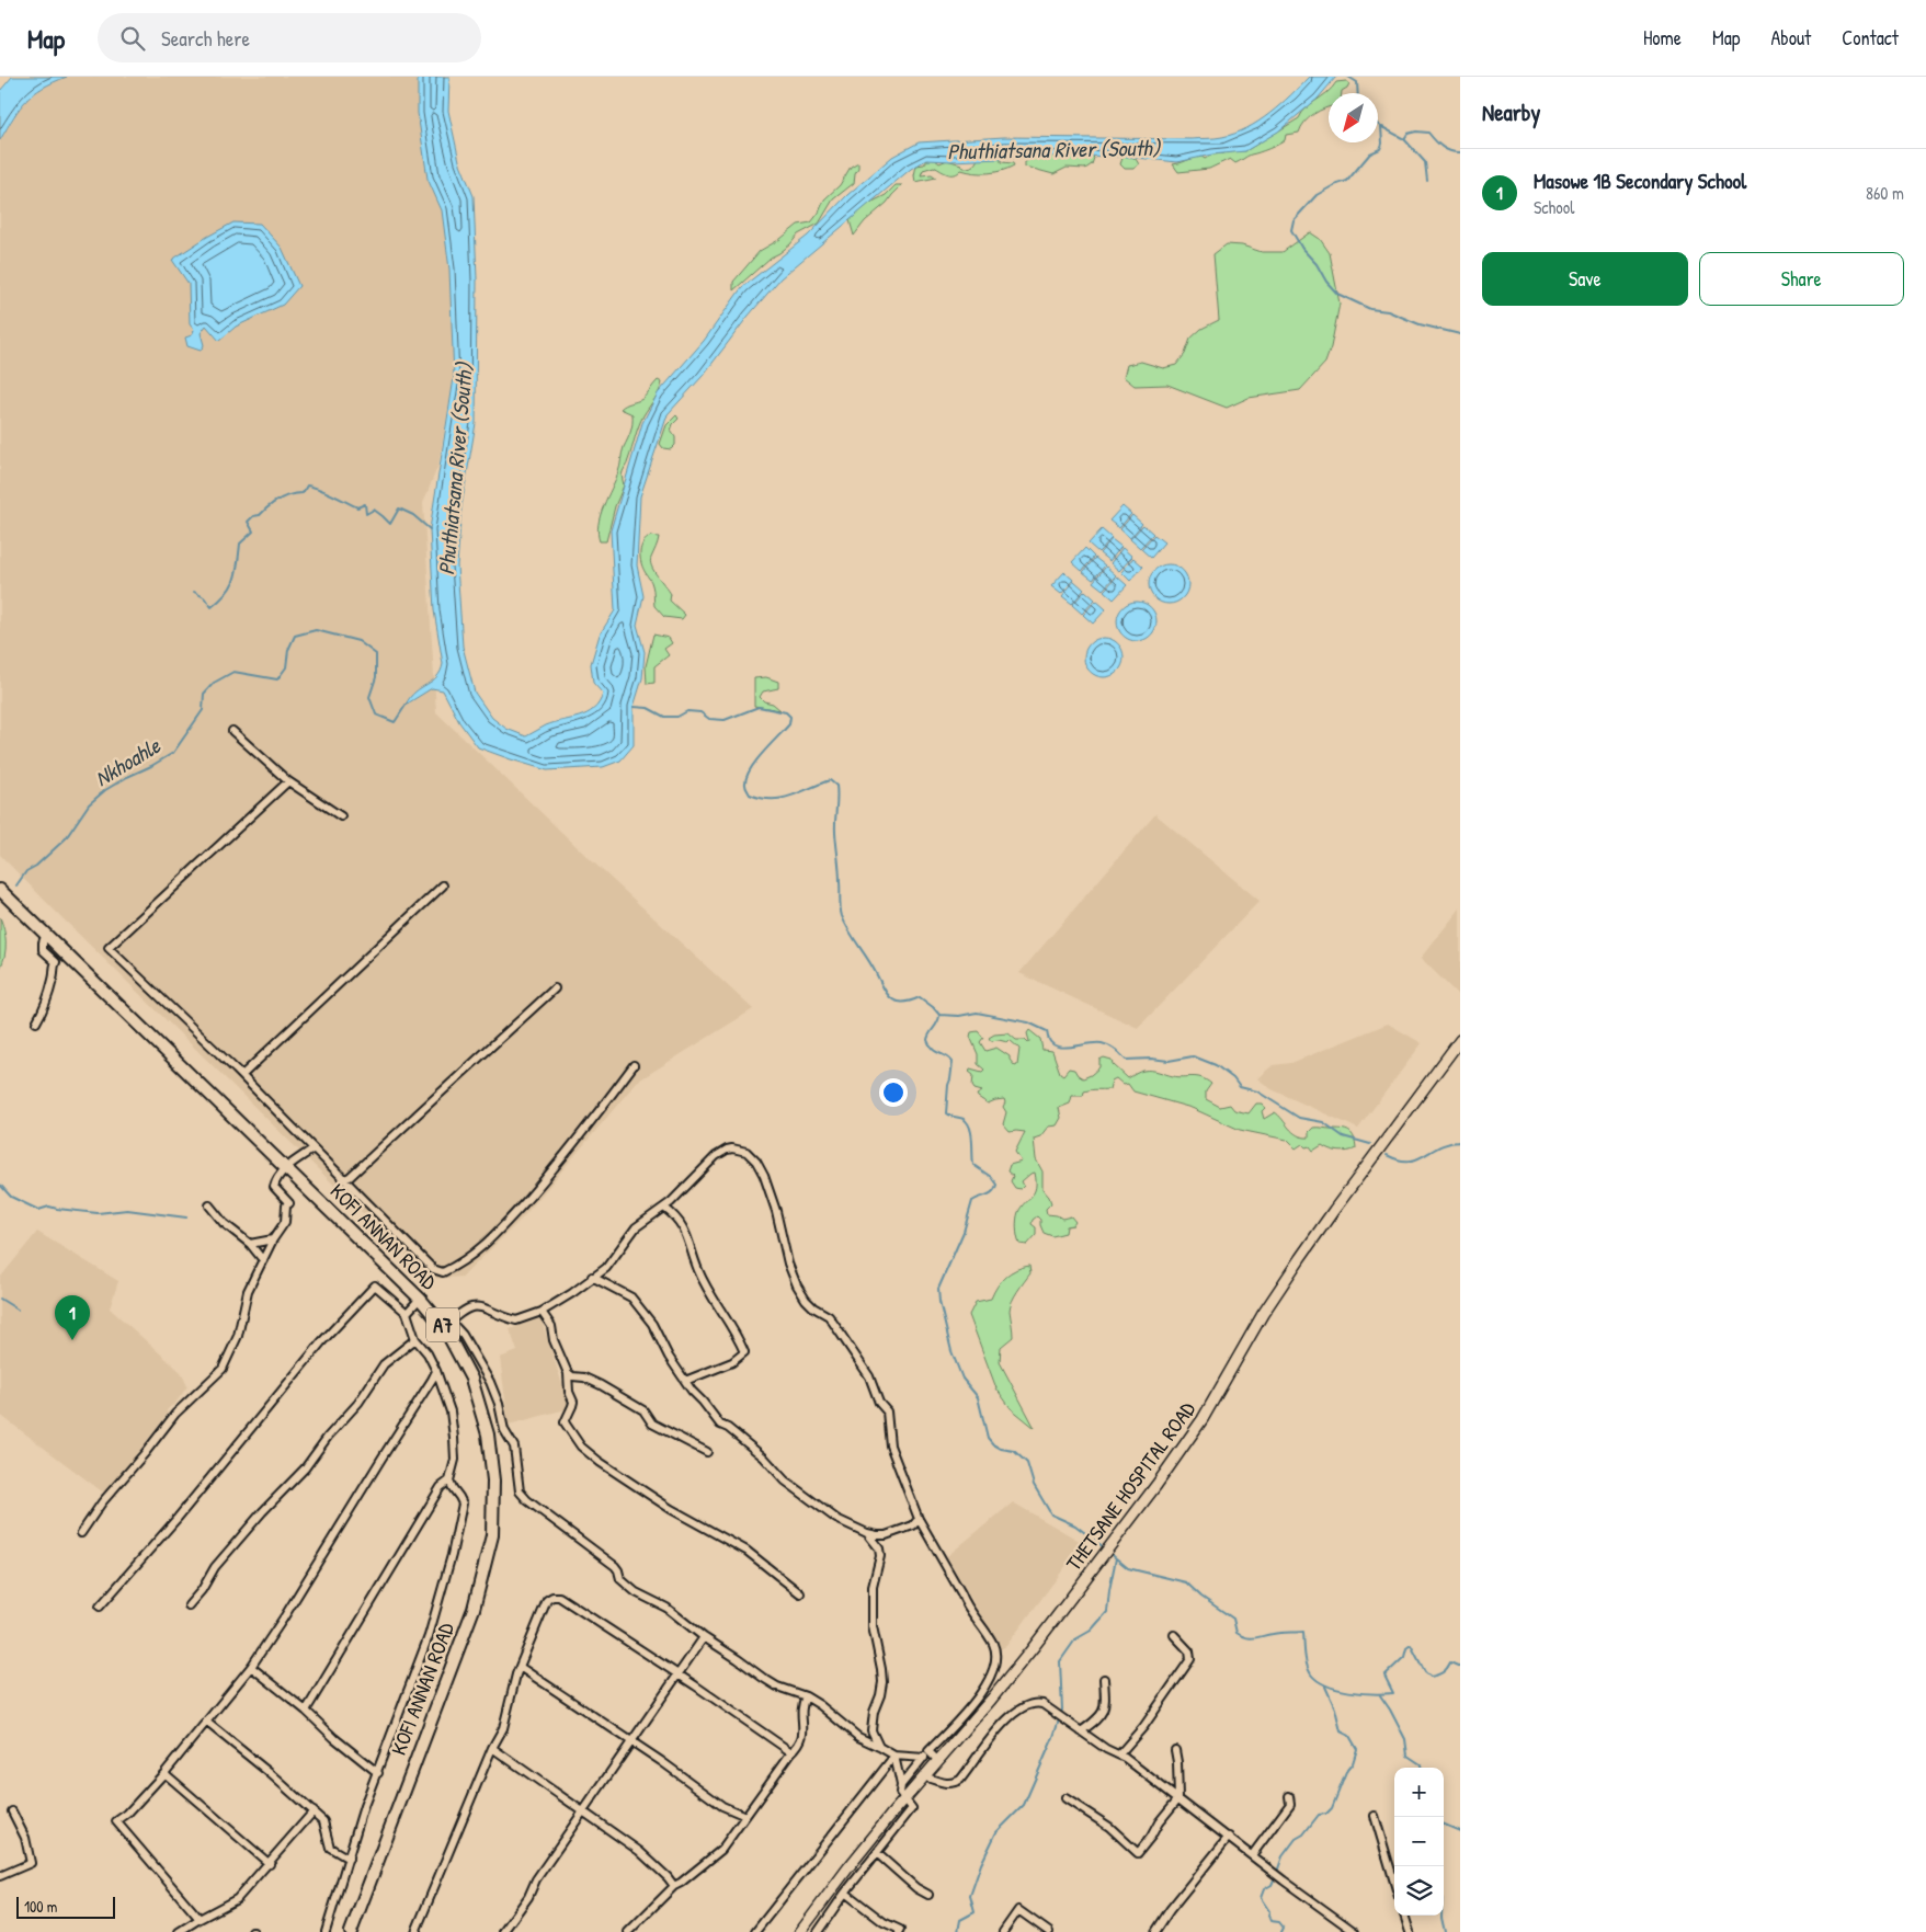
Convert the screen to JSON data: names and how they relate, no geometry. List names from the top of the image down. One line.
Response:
{"streets":{"main road":["KOFI ANNAN ROAD","A7","THETSANE HOSPITAL ROAD"]},"water":["Phuthiatsana River (South)","Nkhoahle"],"scale_bar":"100 m","north":"bottom left","page":{"header":"Map","search":"Search here","nav":["Home","Map","About","Contact"],"heading":"Nearby","list":[{"mark":"1","name":"Masowe 1B Secondary School","note":"School","value":"860 m"}],"buttons":["Save","Share"],"pins":"1","map_buttons":["+","−"],"scale":"100 m"}}
